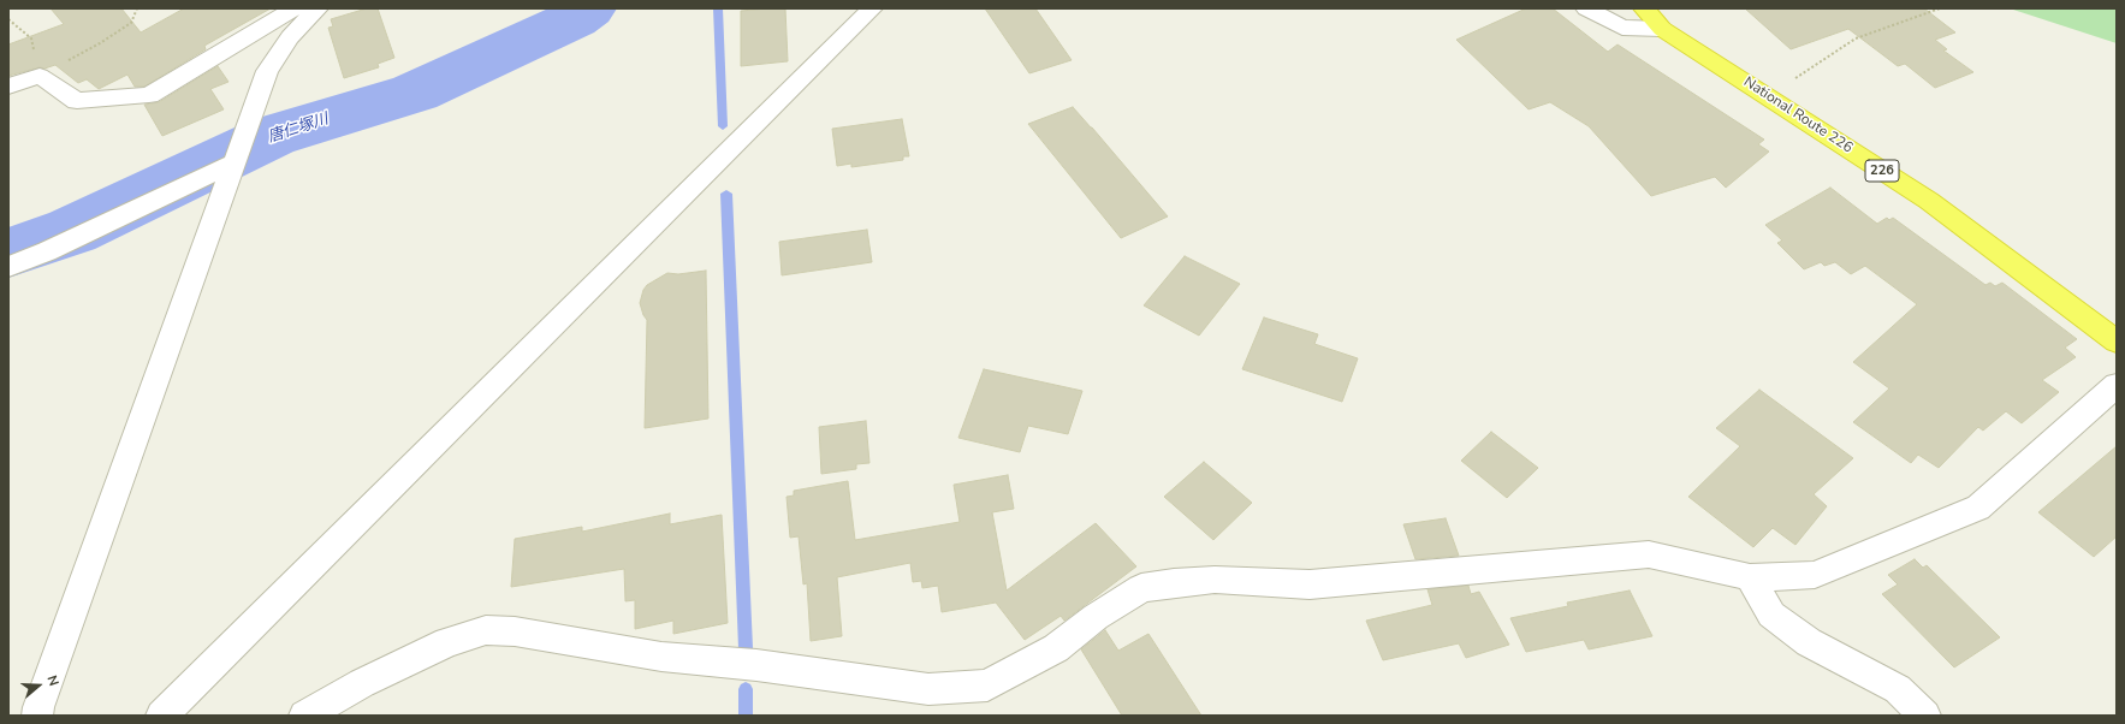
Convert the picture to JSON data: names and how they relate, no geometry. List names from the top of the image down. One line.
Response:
{"streets":{"highway":["National Route 226","226"]},"water":["唐仁塚川"],"north":"right"}
